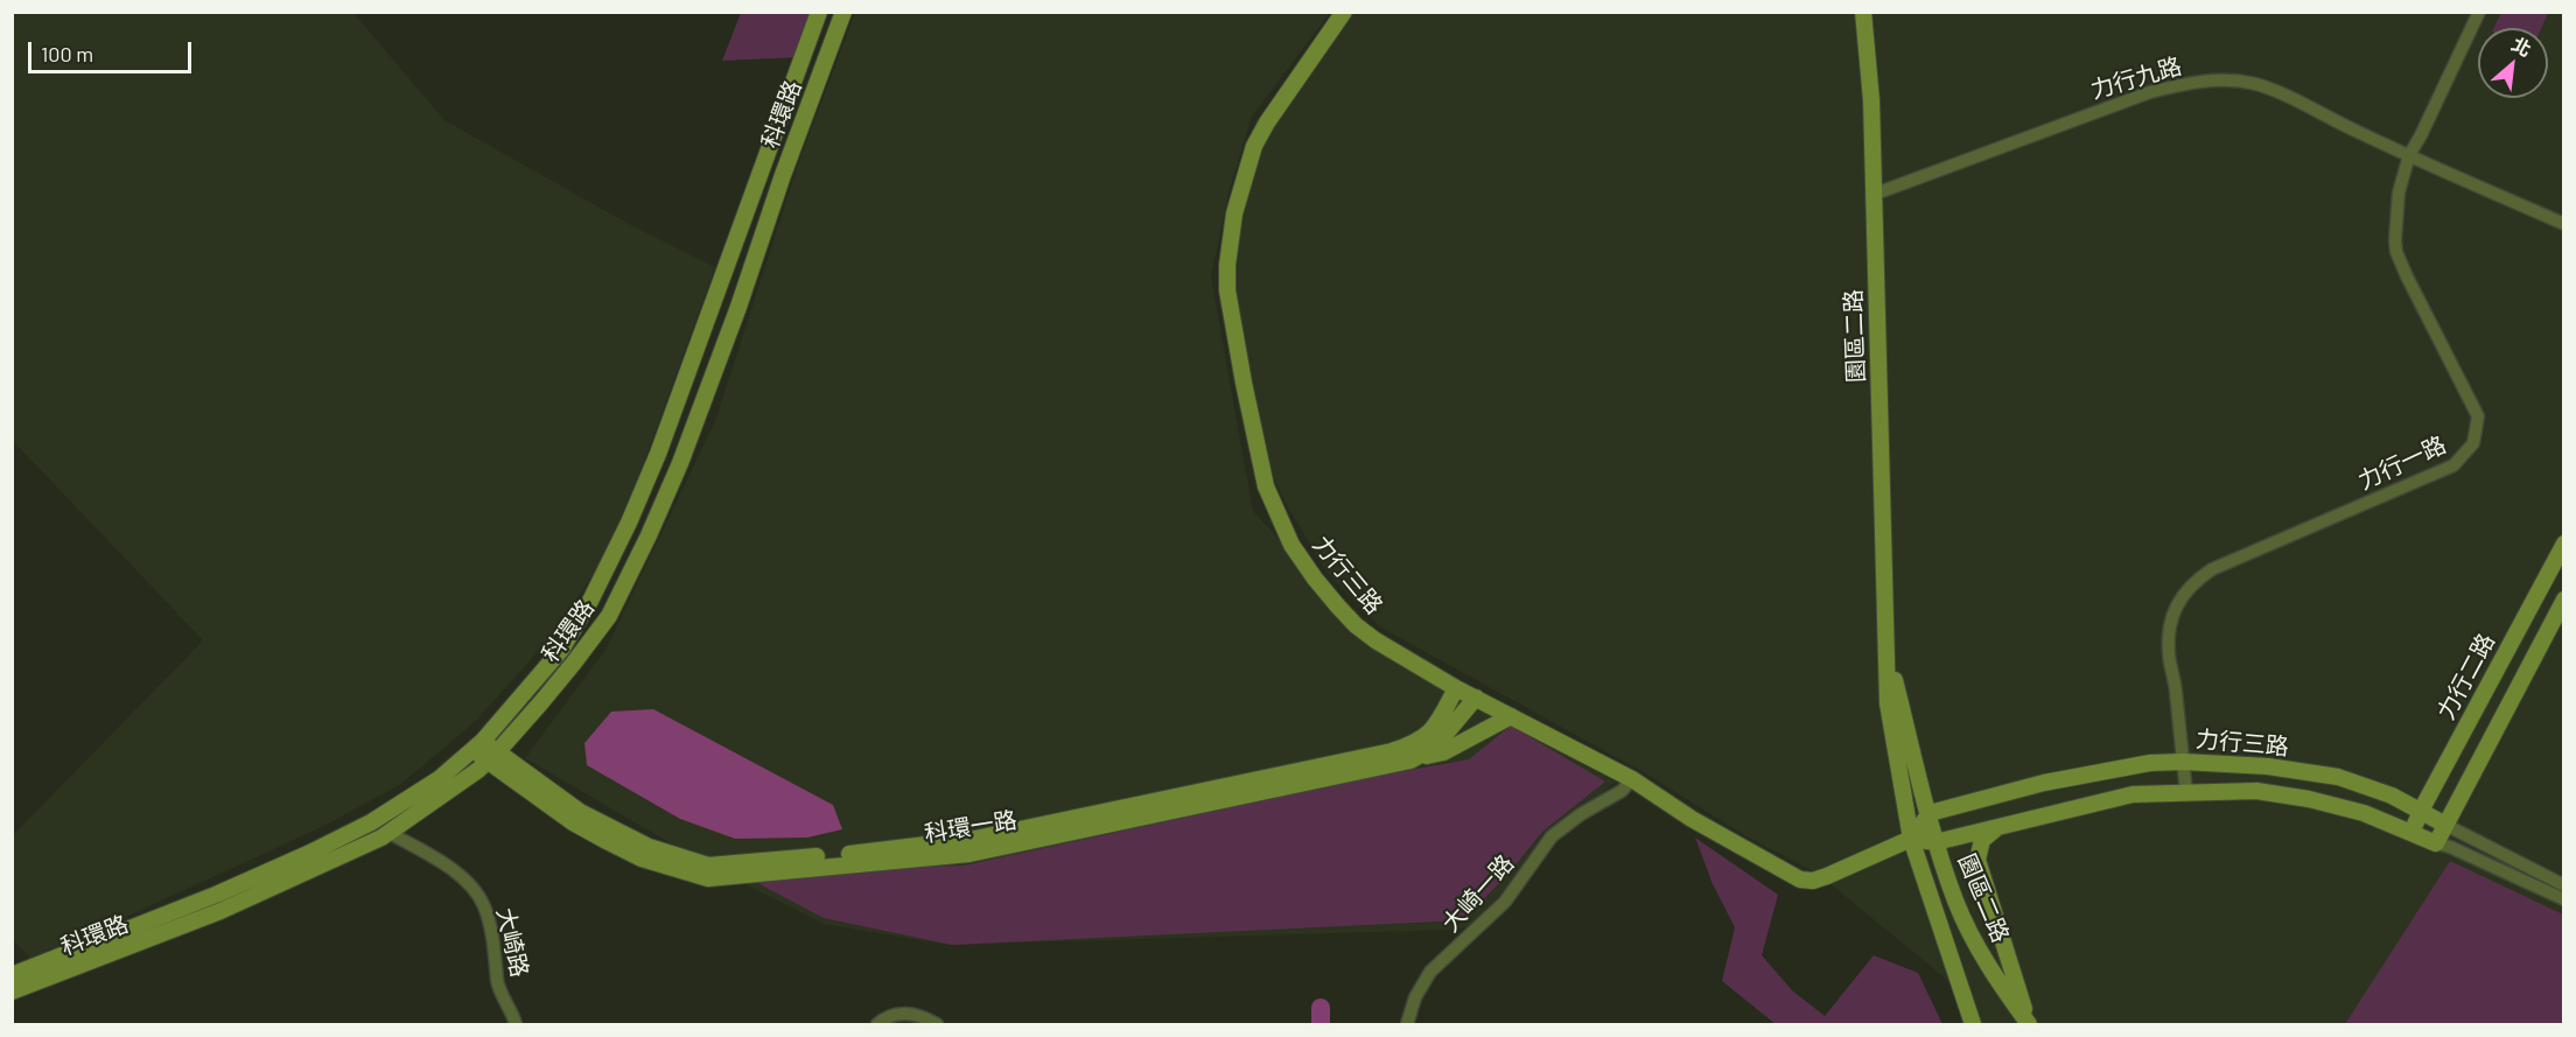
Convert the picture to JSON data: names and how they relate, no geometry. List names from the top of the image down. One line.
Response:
{"streets":{"street":["力行九路","科環路","園區二路","力行一路","力行三路","力行二路","科環一路","大崎一路","大崎路"]},"crossings":[["力行九路","園區二路"],["力行九路","力行一路"],["科環路","科環一路"],["科環路","大崎路"],["園區二路","力行三路"],["力行一路","力行三路"],["力行三路","力行二路"],["力行三路","科環一路"],["力行三路","大崎一路"]],"scale_bar":"100 m","north":"top right"}
